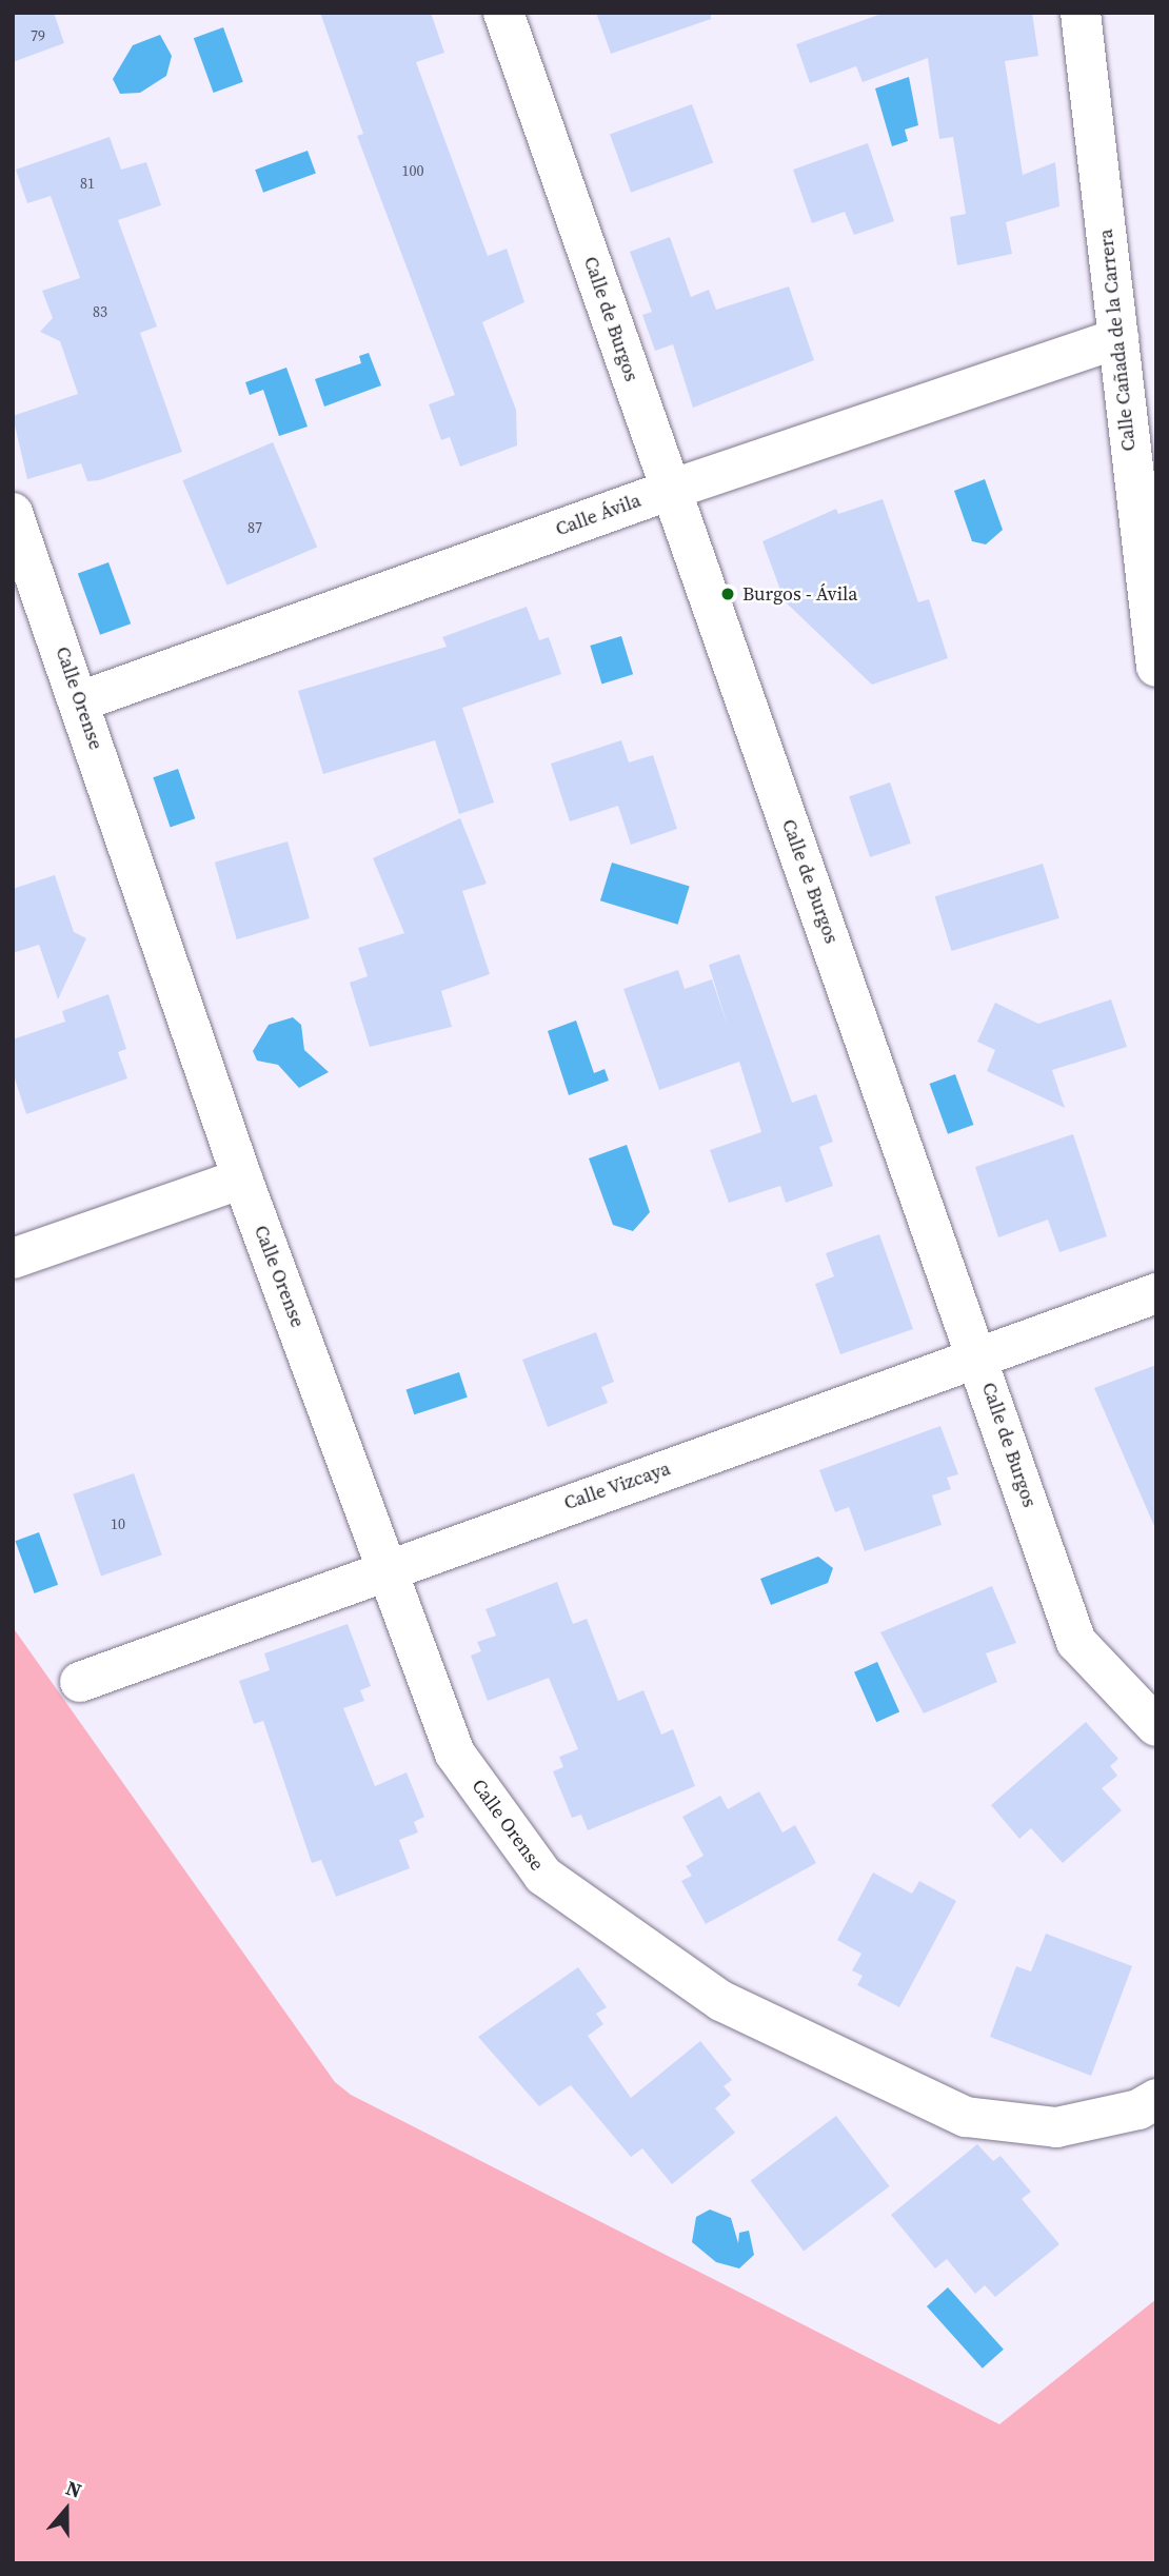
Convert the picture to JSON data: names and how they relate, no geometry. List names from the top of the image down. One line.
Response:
{"streets":{"street":["Calle de Burgos","Calle Cañada de la Carrera","Calle Ávila","Calle Orense","Calle Vizcaya"]},"crossings":[["Calle de Burgos","Calle Ávila"],["Calle de Burgos","Calle Vizcaya"],["Calle Cañada de la Carrera","Calle Ávila"],["Calle Ávila","Calle Orense"],["Calle Orense","Calle Vizcaya"]],"places":["Burgos - Ávila"],"house_numbers":["79","100","81","83","87","10"],"north":"top"}
